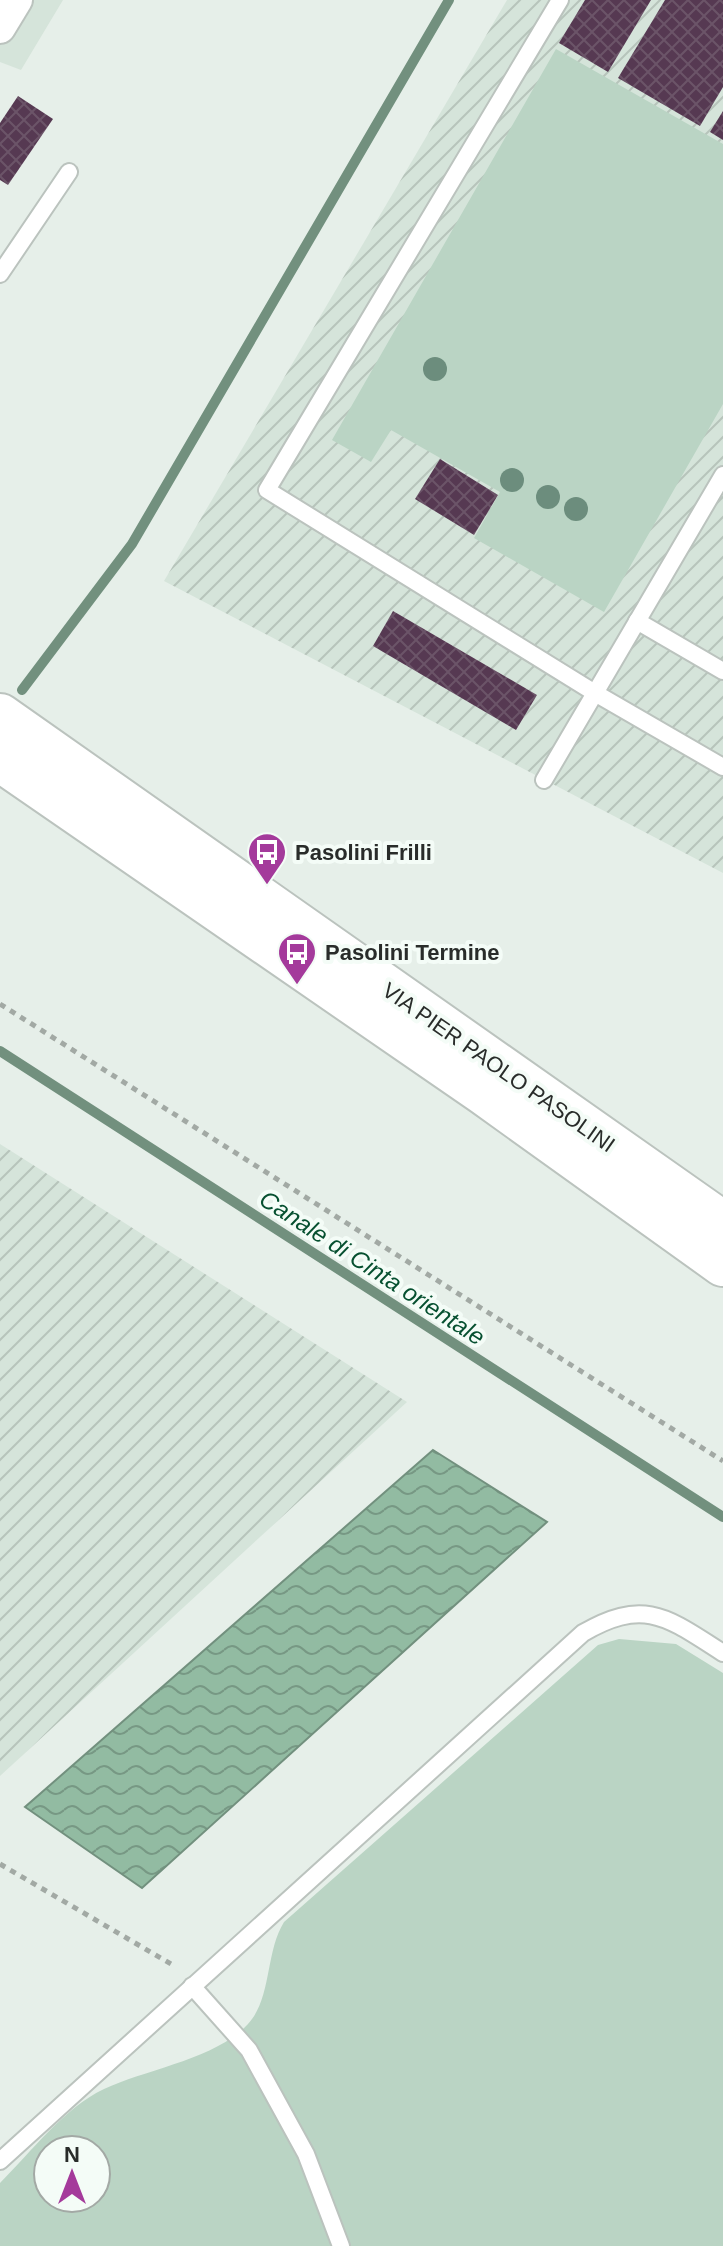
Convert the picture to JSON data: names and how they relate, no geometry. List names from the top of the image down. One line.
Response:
{"streets":{"main road":["VIA PIER PAOLO PASOLINI"]},"water":["Canale di Cinta orientale"],"places":{"bus stop":["Pasolini Frilli","Pasolini Termine"]},"north":"top"}
